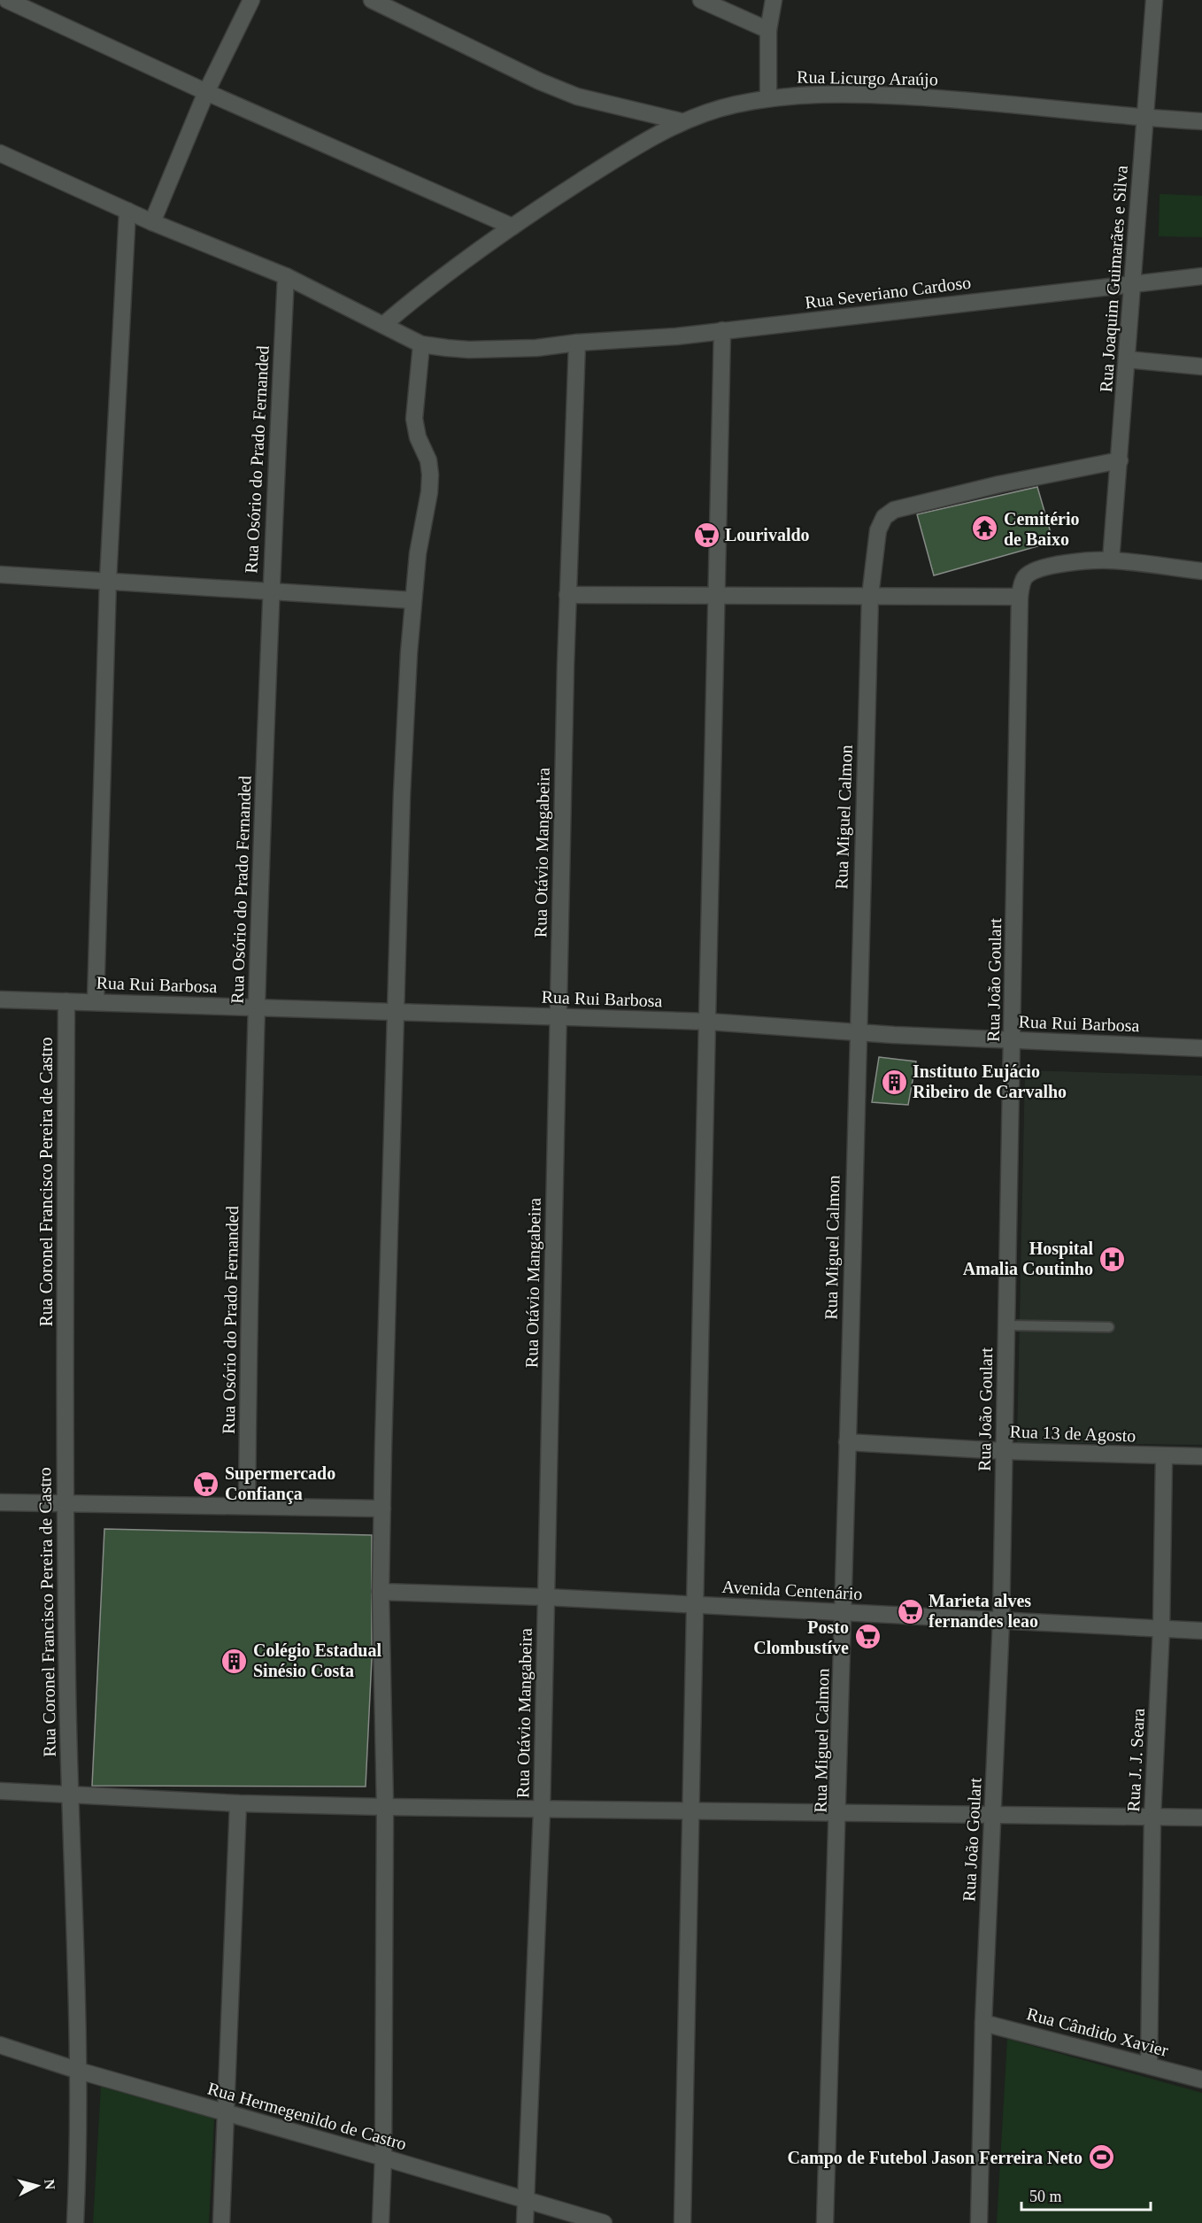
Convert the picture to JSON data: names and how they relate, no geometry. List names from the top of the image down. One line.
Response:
{"streets":{"street":["Rua Licurgo Araújo","Rua Joaquim Guimarães e Silva","Rua Severiano Cardoso","Rua Osório do Prado Fernanded","Rua Miguel Calmon","Rua Otávio Mangabeira","Rua João Goulart","Rua Rui Barbosa","Rua Coronel Francisco Pereira de Castro","Rua 13 de Agosto","Avenida Centenário","Rua J. J. Seara","Rua Cândido Xavier","Rua Hermegenildo de Castro"]},"crossings":[["Rua Licurgo Araújo","Rua Joaquim Guimarães e Silva"],["Rua Licurgo Araújo","Rua Severiano Cardoso"],["Rua Joaquim Guimarães e Silva","Rua Severiano Cardoso"],["Rua Joaquim Guimarães e Silva","Rua Miguel Calmon"],["Rua Severiano Cardoso","Rua Osório do Prado Fernanded"],["Rua Severiano Cardoso","Rua Otávio Mangabeira"],["Rua Osório do Prado Fernanded","Rua Rui Barbosa"],["Rua Miguel Calmon","Rua Rui Barbosa"],["Rua Miguel Calmon","Rua 13 de Agosto"],["Rua Miguel Calmon","Avenida Centenário"],["Rua Otávio Mangabeira","Rua Rui Barbosa"],["Rua Otávio Mangabeira","Avenida Centenário"],["Rua Otávio Mangabeira","Rua Hermegenildo de Castro"],["Rua João Goulart","Rua Rui Barbosa"],["Rua João Goulart","Rua 13 de Agosto"],["Rua João Goulart","Avenida Centenário"],["Rua João Goulart","Rua Cândido Xavier"],["Rua Rui Barbosa","Rua Coronel Francisco Pereira de Castro"],["Rua Coronel Francisco Pereira de Castro","Rua Hermegenildo de Castro"],["Rua 13 de Agosto","Rua J. J. Seara"],["Avenida Centenário","Rua J. J. Seara"],["Rua J. J. Seara","Rua Cândido Xavier"]],"places":{"temple":["Cemitério de Baixo"],"supermarket":["Lourivaldo","Supermercado Confiança","Marieta alves fernandes leao","Posto Clombustíve"],"building":["Instituto Eujácio Ribeiro de Carvalho","Colégio Estadual Sinésio Costa"],"hospital":["Hospital Amalia Coutinho"],"sports":["Campo de Futebol Jason Ferreira Neto"]},"scale_bar":"50 m","north":"right"}
